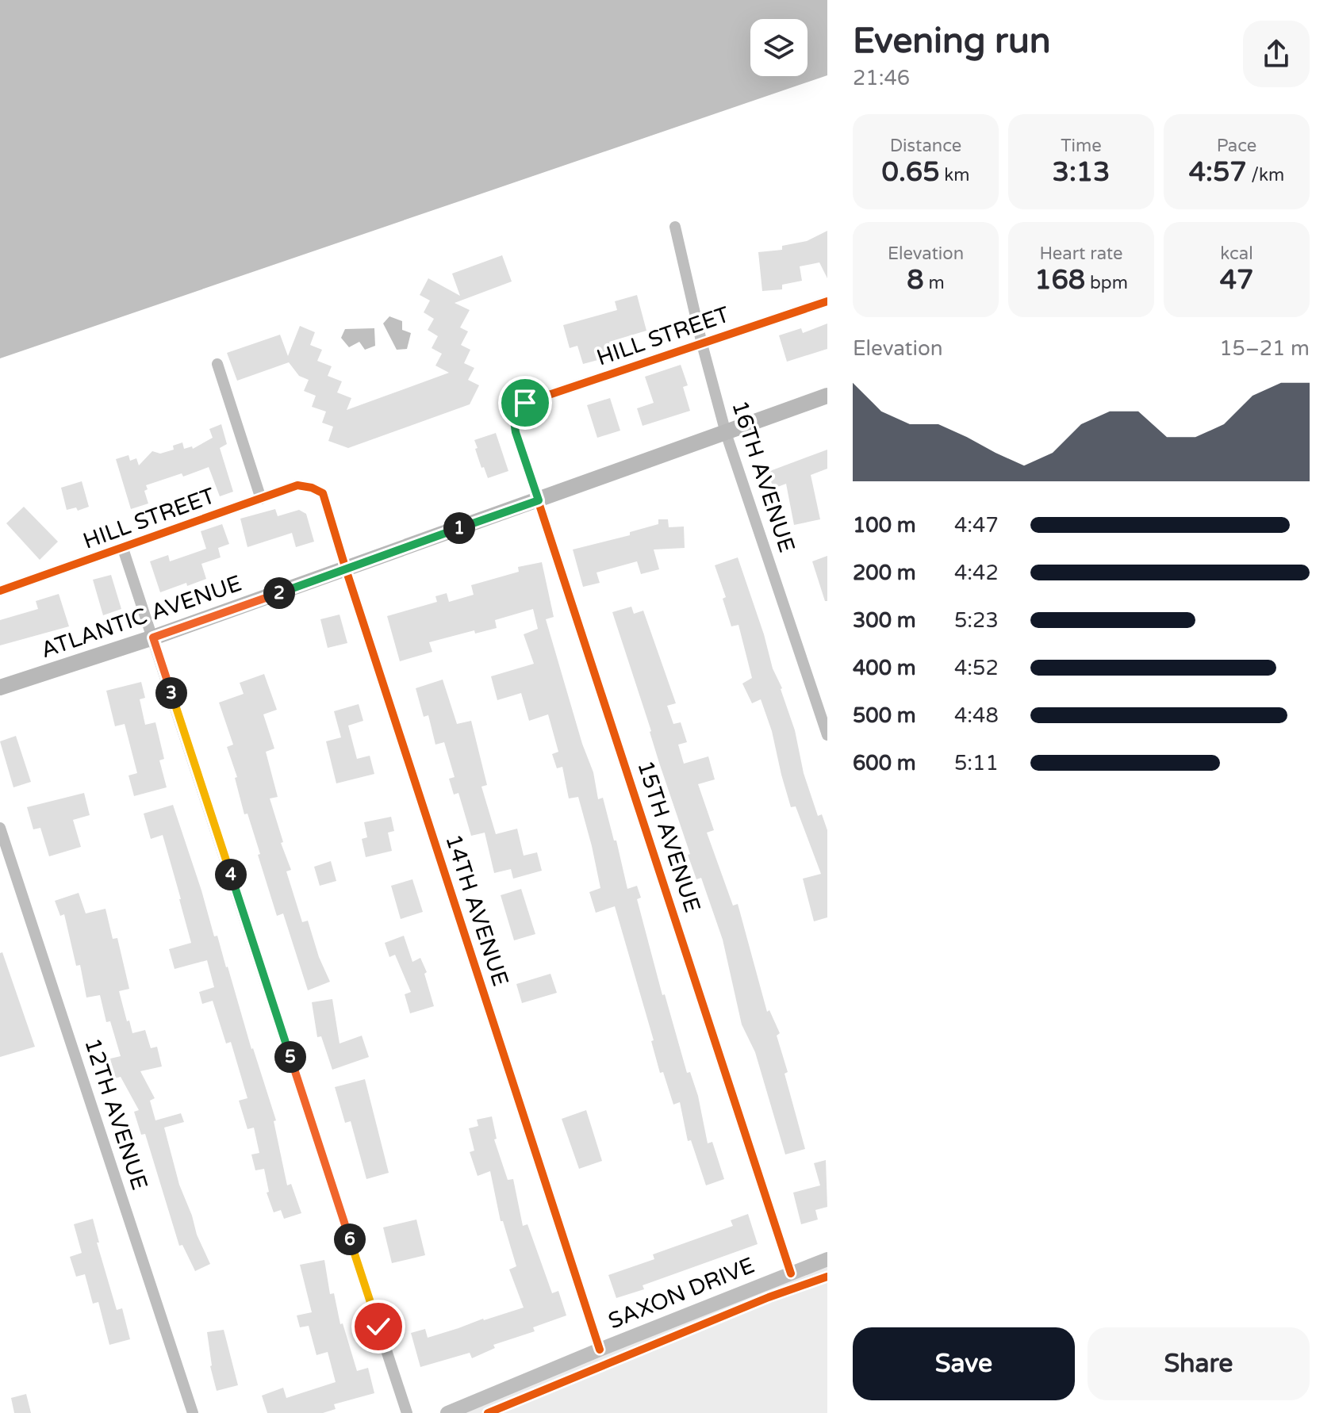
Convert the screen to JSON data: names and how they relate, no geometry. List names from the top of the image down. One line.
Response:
{"streets":{"main road":["ATLANTIC AVENUE"],"street":["HILL STREET","16TH AVENUE","15TH AVENUE","14TH AVENUE","12TH AVENUE","SAXON DRIVE"]},"crossings":[["HILL STREET","16TH AVENUE"],["HILL STREET","15TH AVENUE"],["HILL STREET","14TH AVENUE"],["16TH AVENUE","ATLANTIC AVENUE"],["ATLANTIC AVENUE","15TH AVENUE"],["ATLANTIC AVENUE","14TH AVENUE"],["15TH AVENUE","SAXON DRIVE"],["14TH AVENUE","SAXON DRIVE"]],"page":{"heading":["Evening run","21:46"],"stats":[["Distance","0.65 km"],["Time","3:13"],["Pace","4:57 /km"],["Elevation","8 m"],["Heart rate","168 bpm"],["kcal","47"]],"chart":["Elevation","15–21 m"],"list":[{"name":"100 m","note":"4:47"},{"name":"200 m","note":"4:42"},{"name":"300 m","note":"5:23"},{"name":"400 m","note":"4:52"},{"name":"500 m","note":"4:48"},{"name":"600 m","note":"5:11"}],"pins":["1","2","3","4","5","6"],"buttons":["Save","Share"]}}
